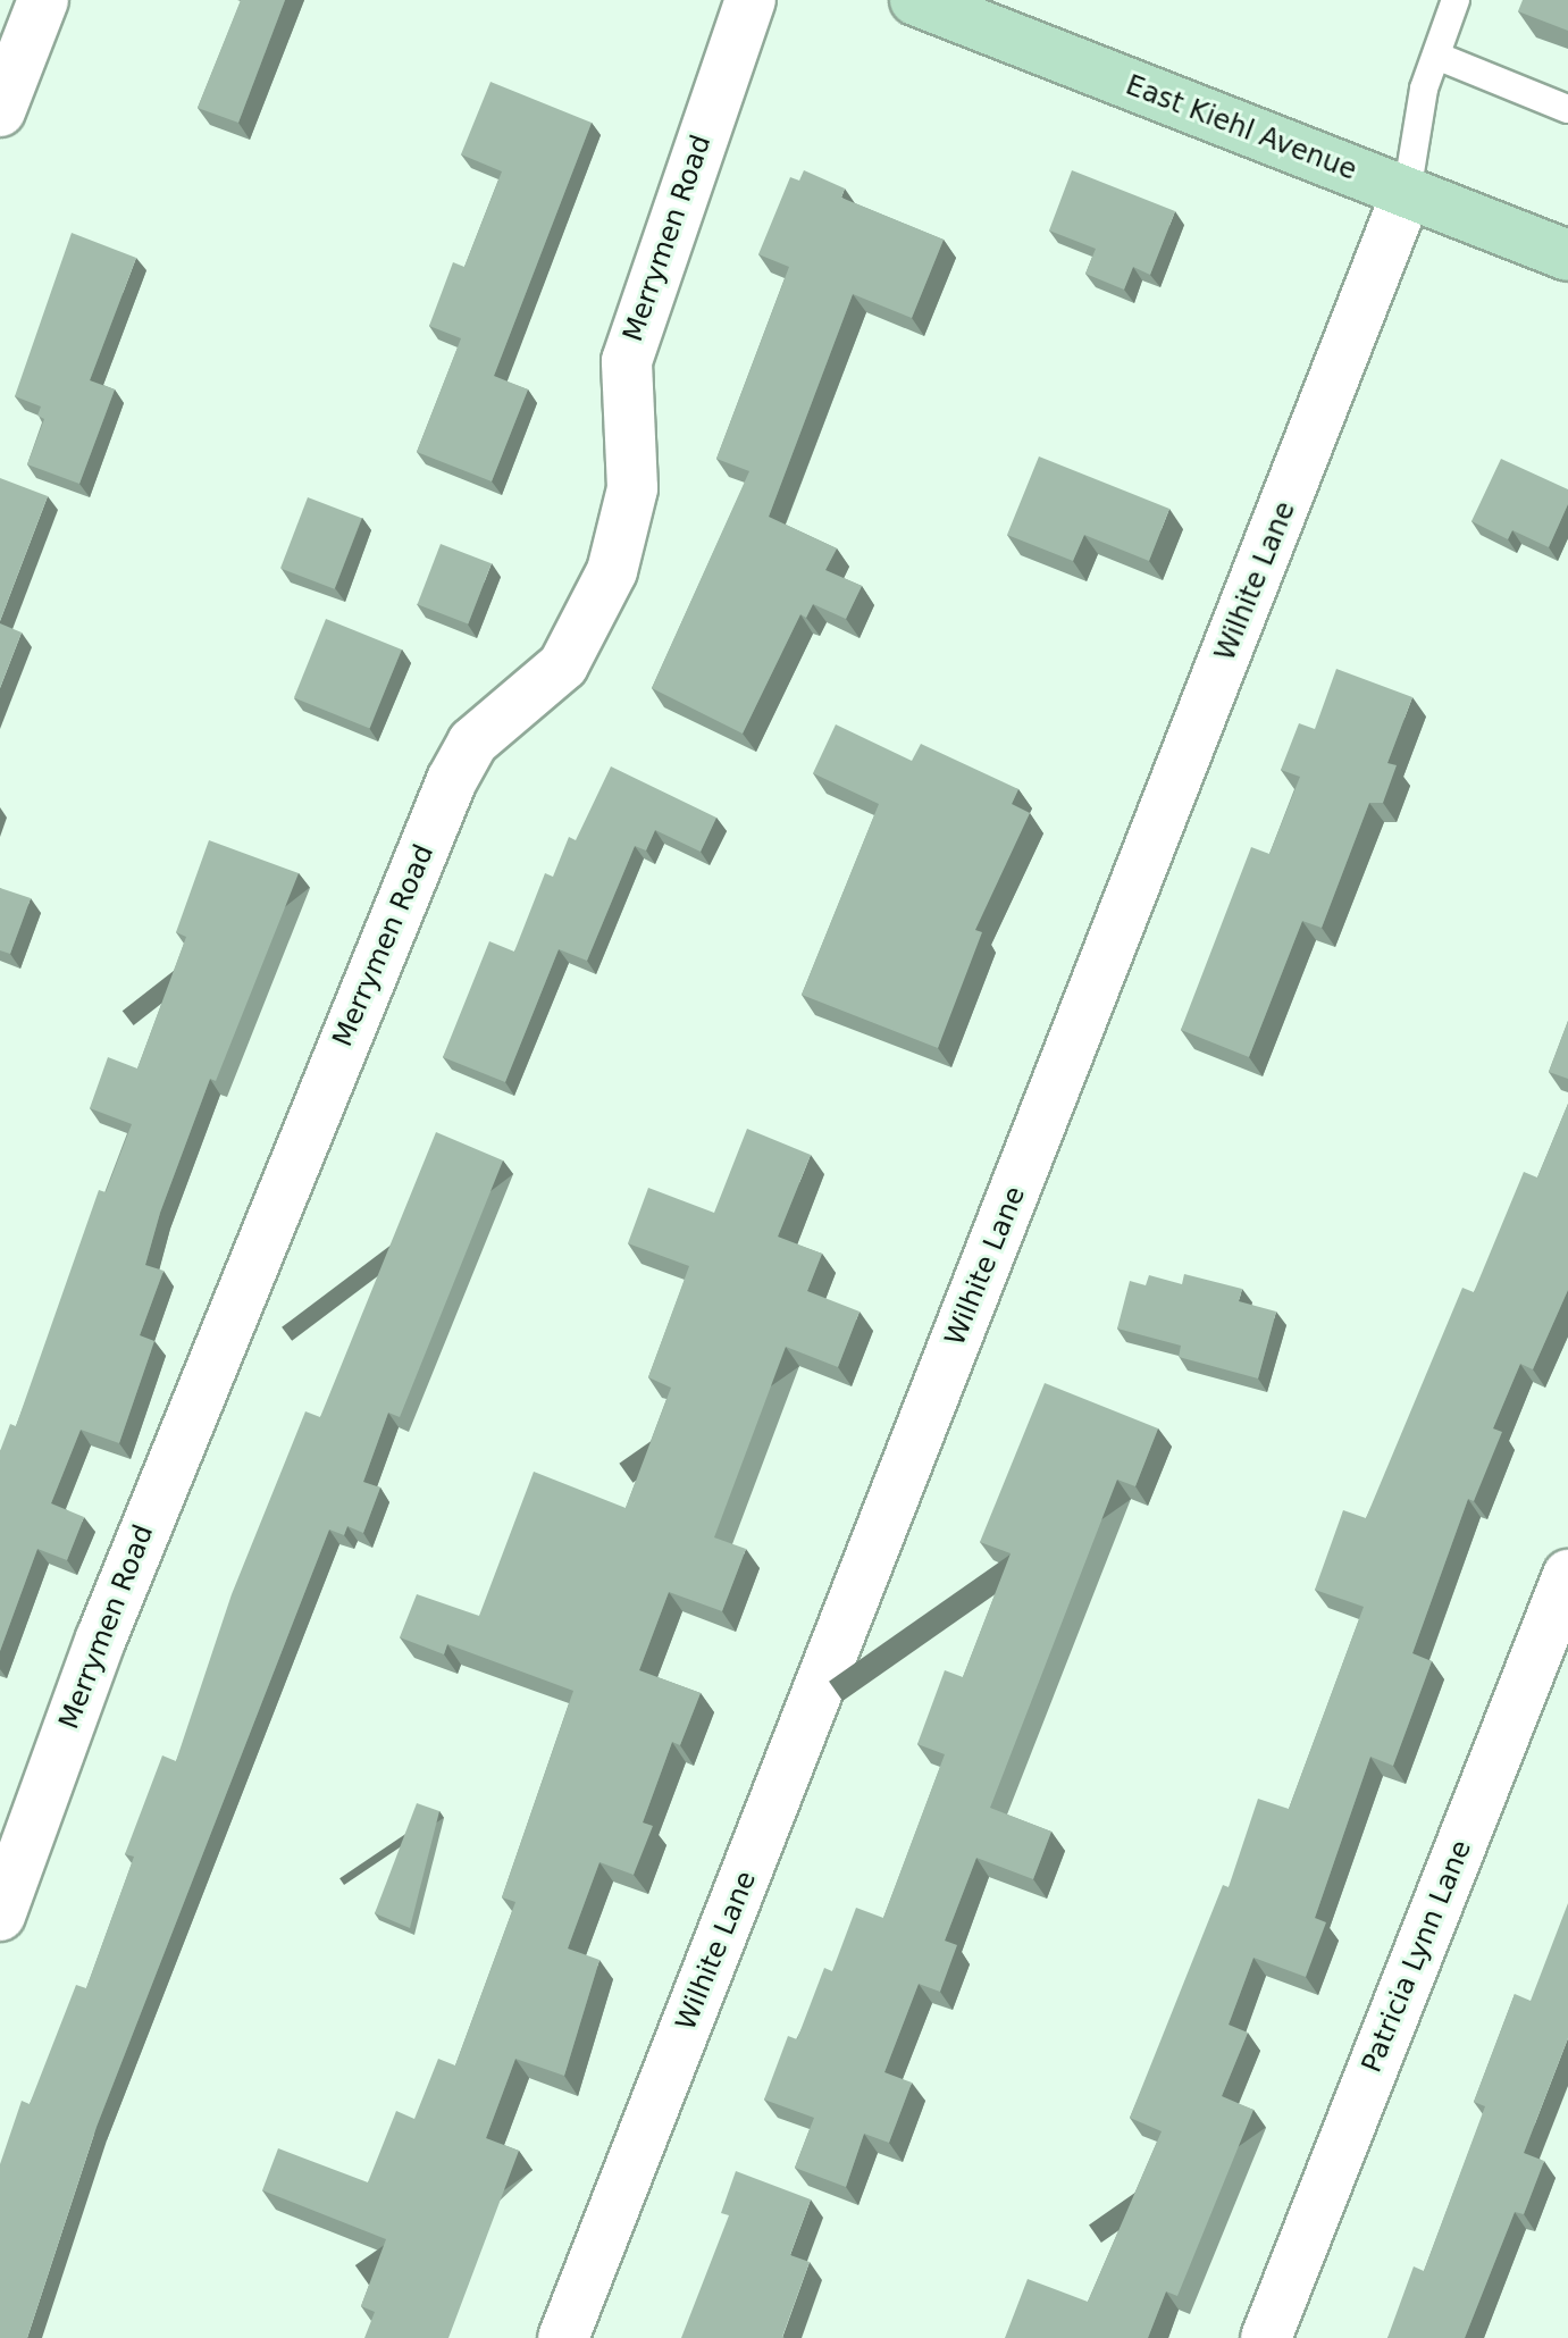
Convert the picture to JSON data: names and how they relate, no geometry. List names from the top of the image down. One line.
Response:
{"streets":{"main road":["East Kiehl Avenue"],"street":["Merrymen Road","Wilhite Lane","Patricia Lynn Lane"]},"crossings":[["East Kiehl Avenue","Wilhite Lane"]]}
